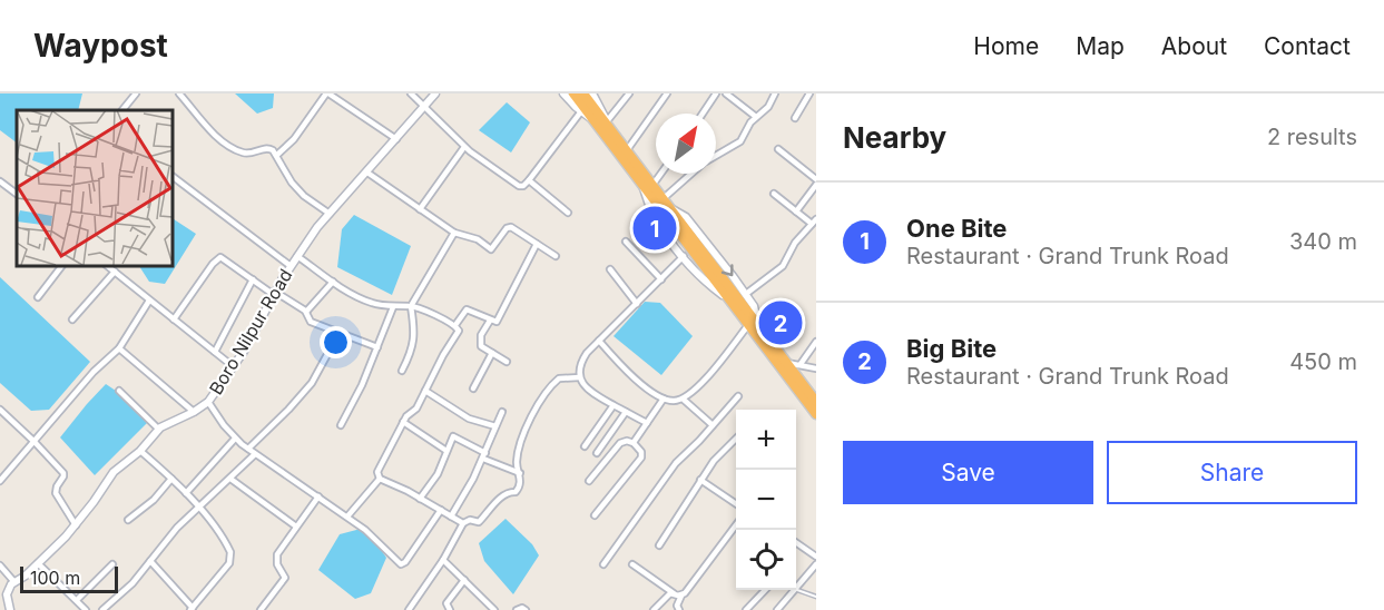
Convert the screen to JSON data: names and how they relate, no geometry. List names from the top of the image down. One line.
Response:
{"streets":{"street":["Boro Nilpur Road"]},"scale_bar":"100 m","north":"top right","page":{"header":"Waypost","nav":["Home","Map","About","Contact"],"heading":["Nearby","2 results"],"list":[{"mark":"1","name":"One Bite","note":"Restaurant · Grand Trunk Road","value":"340 m"},{"mark":"2","name":"Big Bite","note":"Restaurant · Grand Trunk Road","value":"450 m"}],"pins":["1","2"],"map_buttons":["+","−"],"buttons":["Save","Share"],"scale":"100 m"}}
